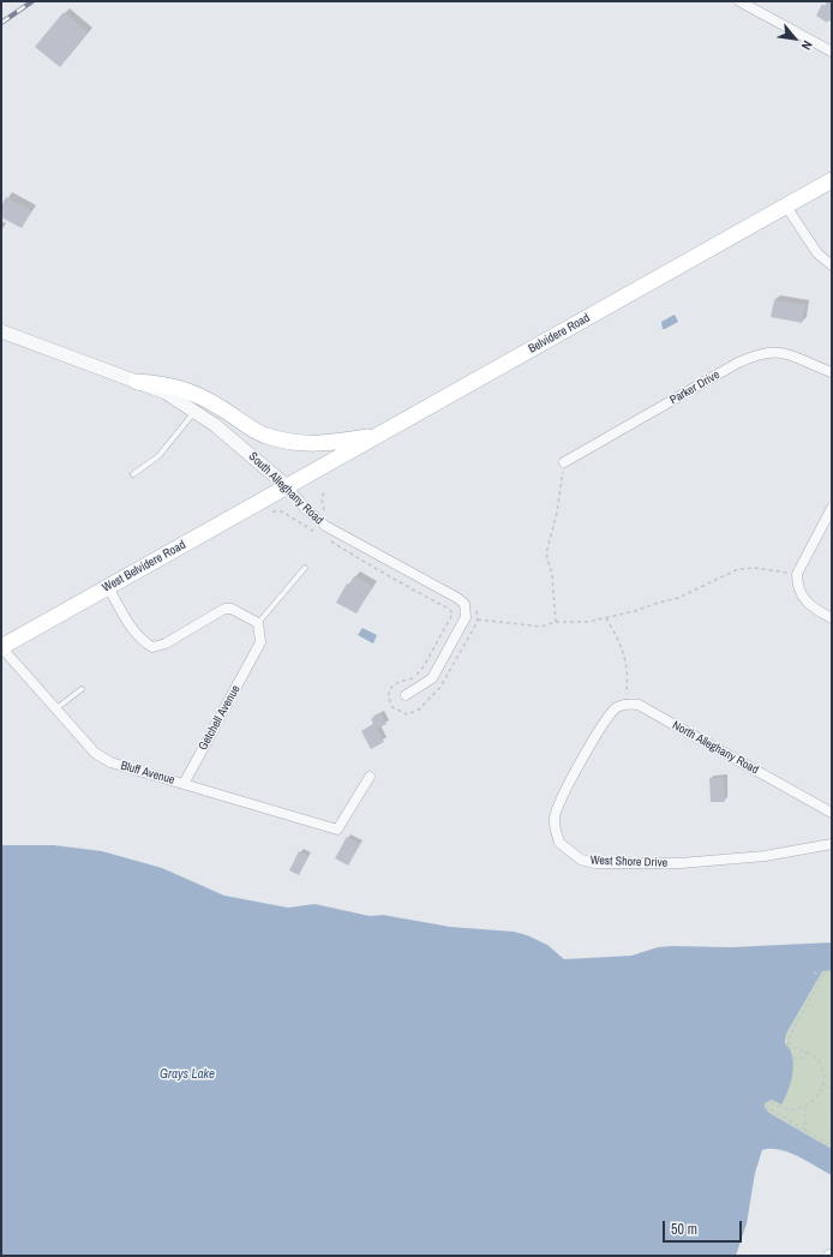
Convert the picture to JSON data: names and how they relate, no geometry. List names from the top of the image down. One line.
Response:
{"streets":{"main road":["Belvidere Road","West Belvidere Road"],"street":["Parker Drive","South Alleghany Road","Getchell Avenue","North Alleghany Road","Bluff Avenue","West Shore Drive"]},"crossings":[["Belvidere Road","South Alleghany Road"],["Belvidere Road","West Belvidere Road"],["South Alleghany Road","West Belvidere Road"],["West Belvidere Road","Bluff Avenue"],["Getchell Avenue","Bluff Avenue"],["North Alleghany Road","West Shore Drive"]],"water":["Grays Lake"],"scale_bar":"50 m","north":"bottom right"}
